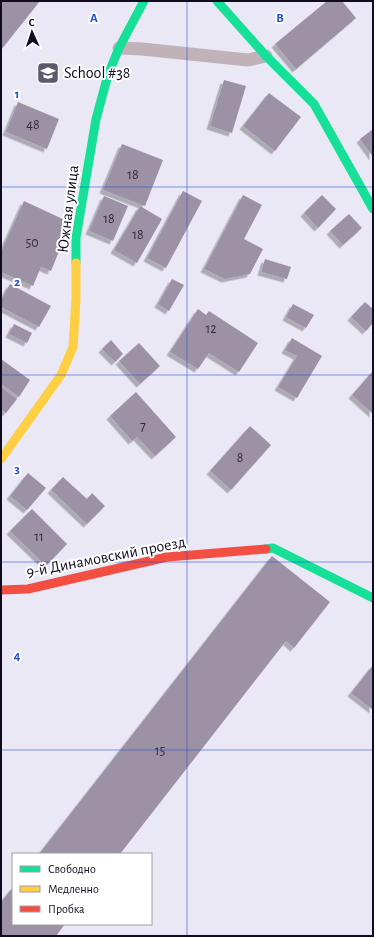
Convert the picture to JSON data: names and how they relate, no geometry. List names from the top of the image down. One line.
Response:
{"streets":{"street":["Южная улица","9-й Динамовский проезд"]},"places":{"school or university":["School #38"]},"house_numbers":["48","18","18","18","50","12","7","8","11","15"],"legend":["Свободно","Медленно","Пробка"],"north":"top","grid":{"columns":["A","B"],"rows":["1","2","3","4"]}}
